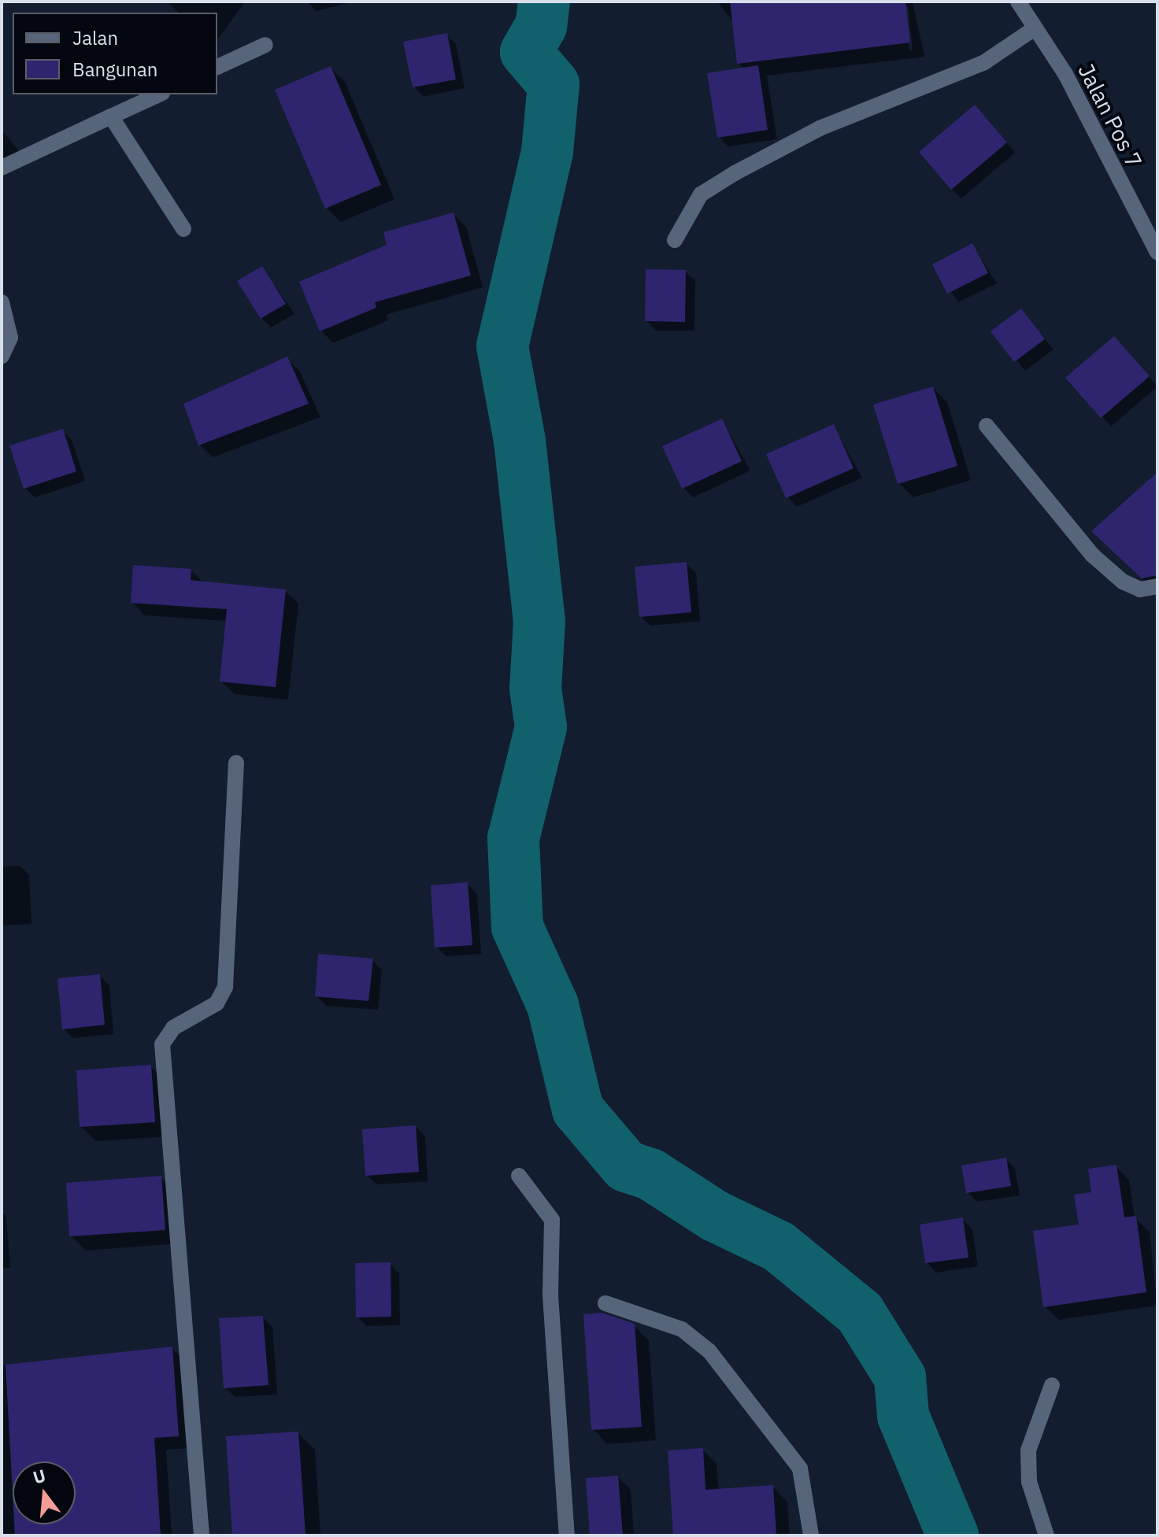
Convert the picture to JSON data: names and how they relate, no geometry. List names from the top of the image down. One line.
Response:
{"streets":{"street":["Jalan Pos 7"]},"legend":["Jalan","Bangunan"],"north":"top"}
